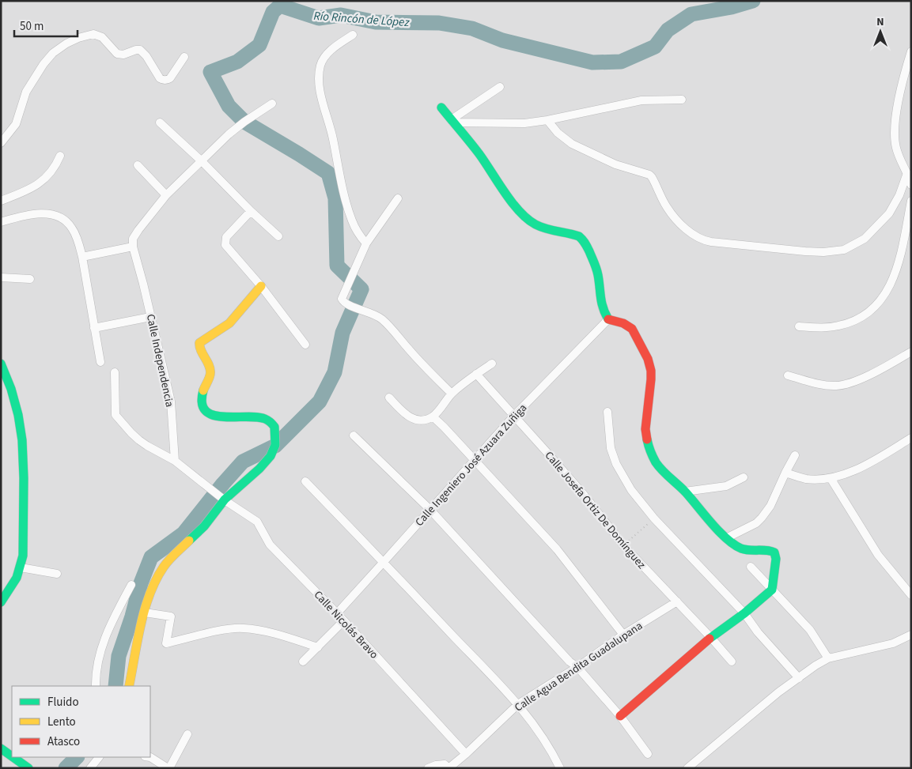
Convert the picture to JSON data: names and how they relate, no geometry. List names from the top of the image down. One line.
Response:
{"streets":{"street":["Calle Independencia","Calle Ingeniero José Azuara Zuñiga","Calle Josefa Ortiz De Domínguez","Calle Nicolás Bravo","Calle Agua Bendita Guadalupana"]},"crossings":[["Calle Ingeniero José Azuara Zuñiga","Calle Josefa Ortiz De Domínguez"],["Calle Ingeniero José Azuara Zuñiga","Calle Nicolás Bravo"],["Calle Josefa Ortiz De Domínguez","Calle Agua Bendita Guadalupana"],["Calle Nicolás Bravo","Calle Agua Bendita Guadalupana"]],"water":["Río Rincón de López"],"legend":["Fluido","Lento","Atasco"],"scale_bar":"50 m","north":"top"}
